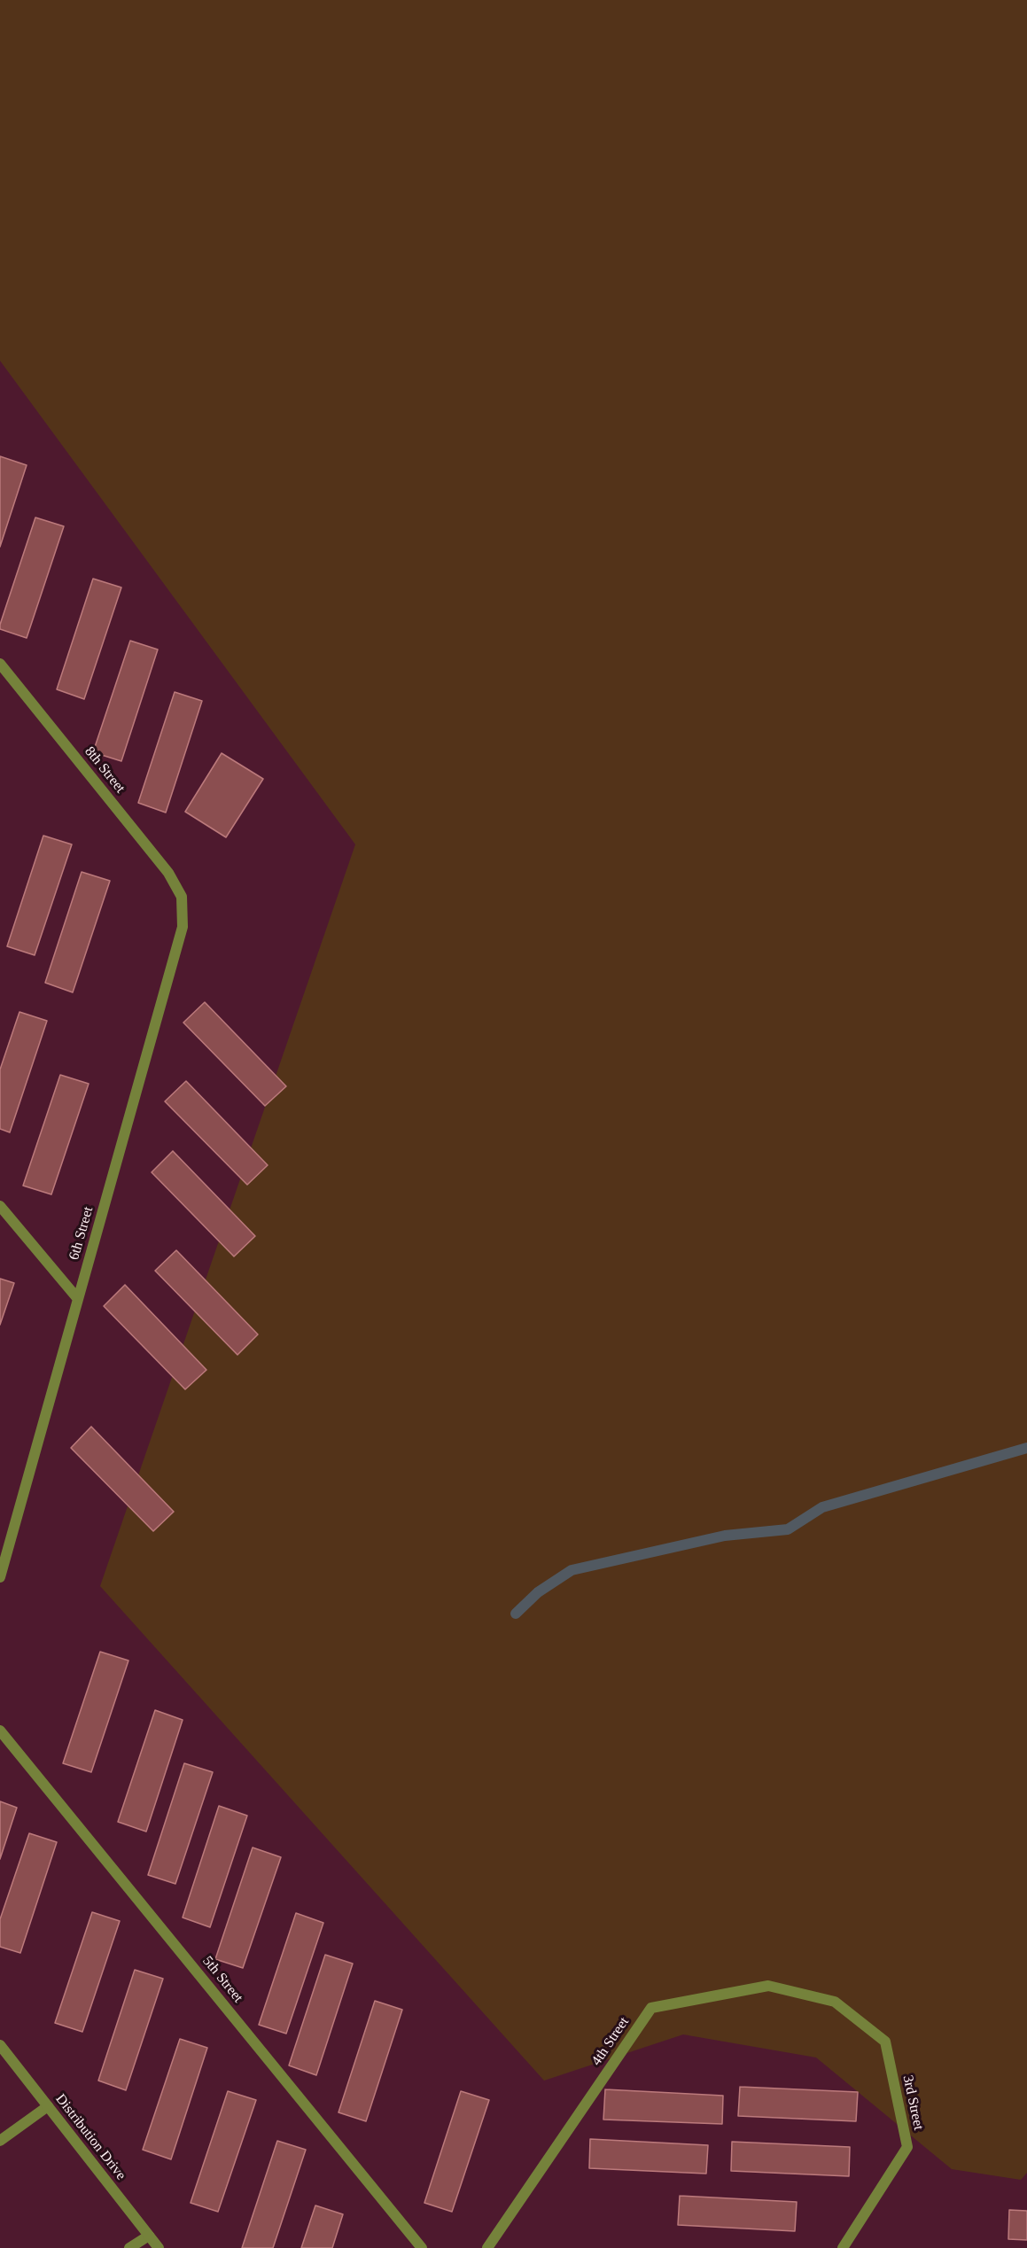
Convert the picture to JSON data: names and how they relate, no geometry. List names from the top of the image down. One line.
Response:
{"streets":{"street":["8th Street","6th Street","5th Street","4th Street","3rd Street","Distribution Drive"]},"crossings":[["8th Street","6th Street"],["4th Street","3rd Street"]]}
